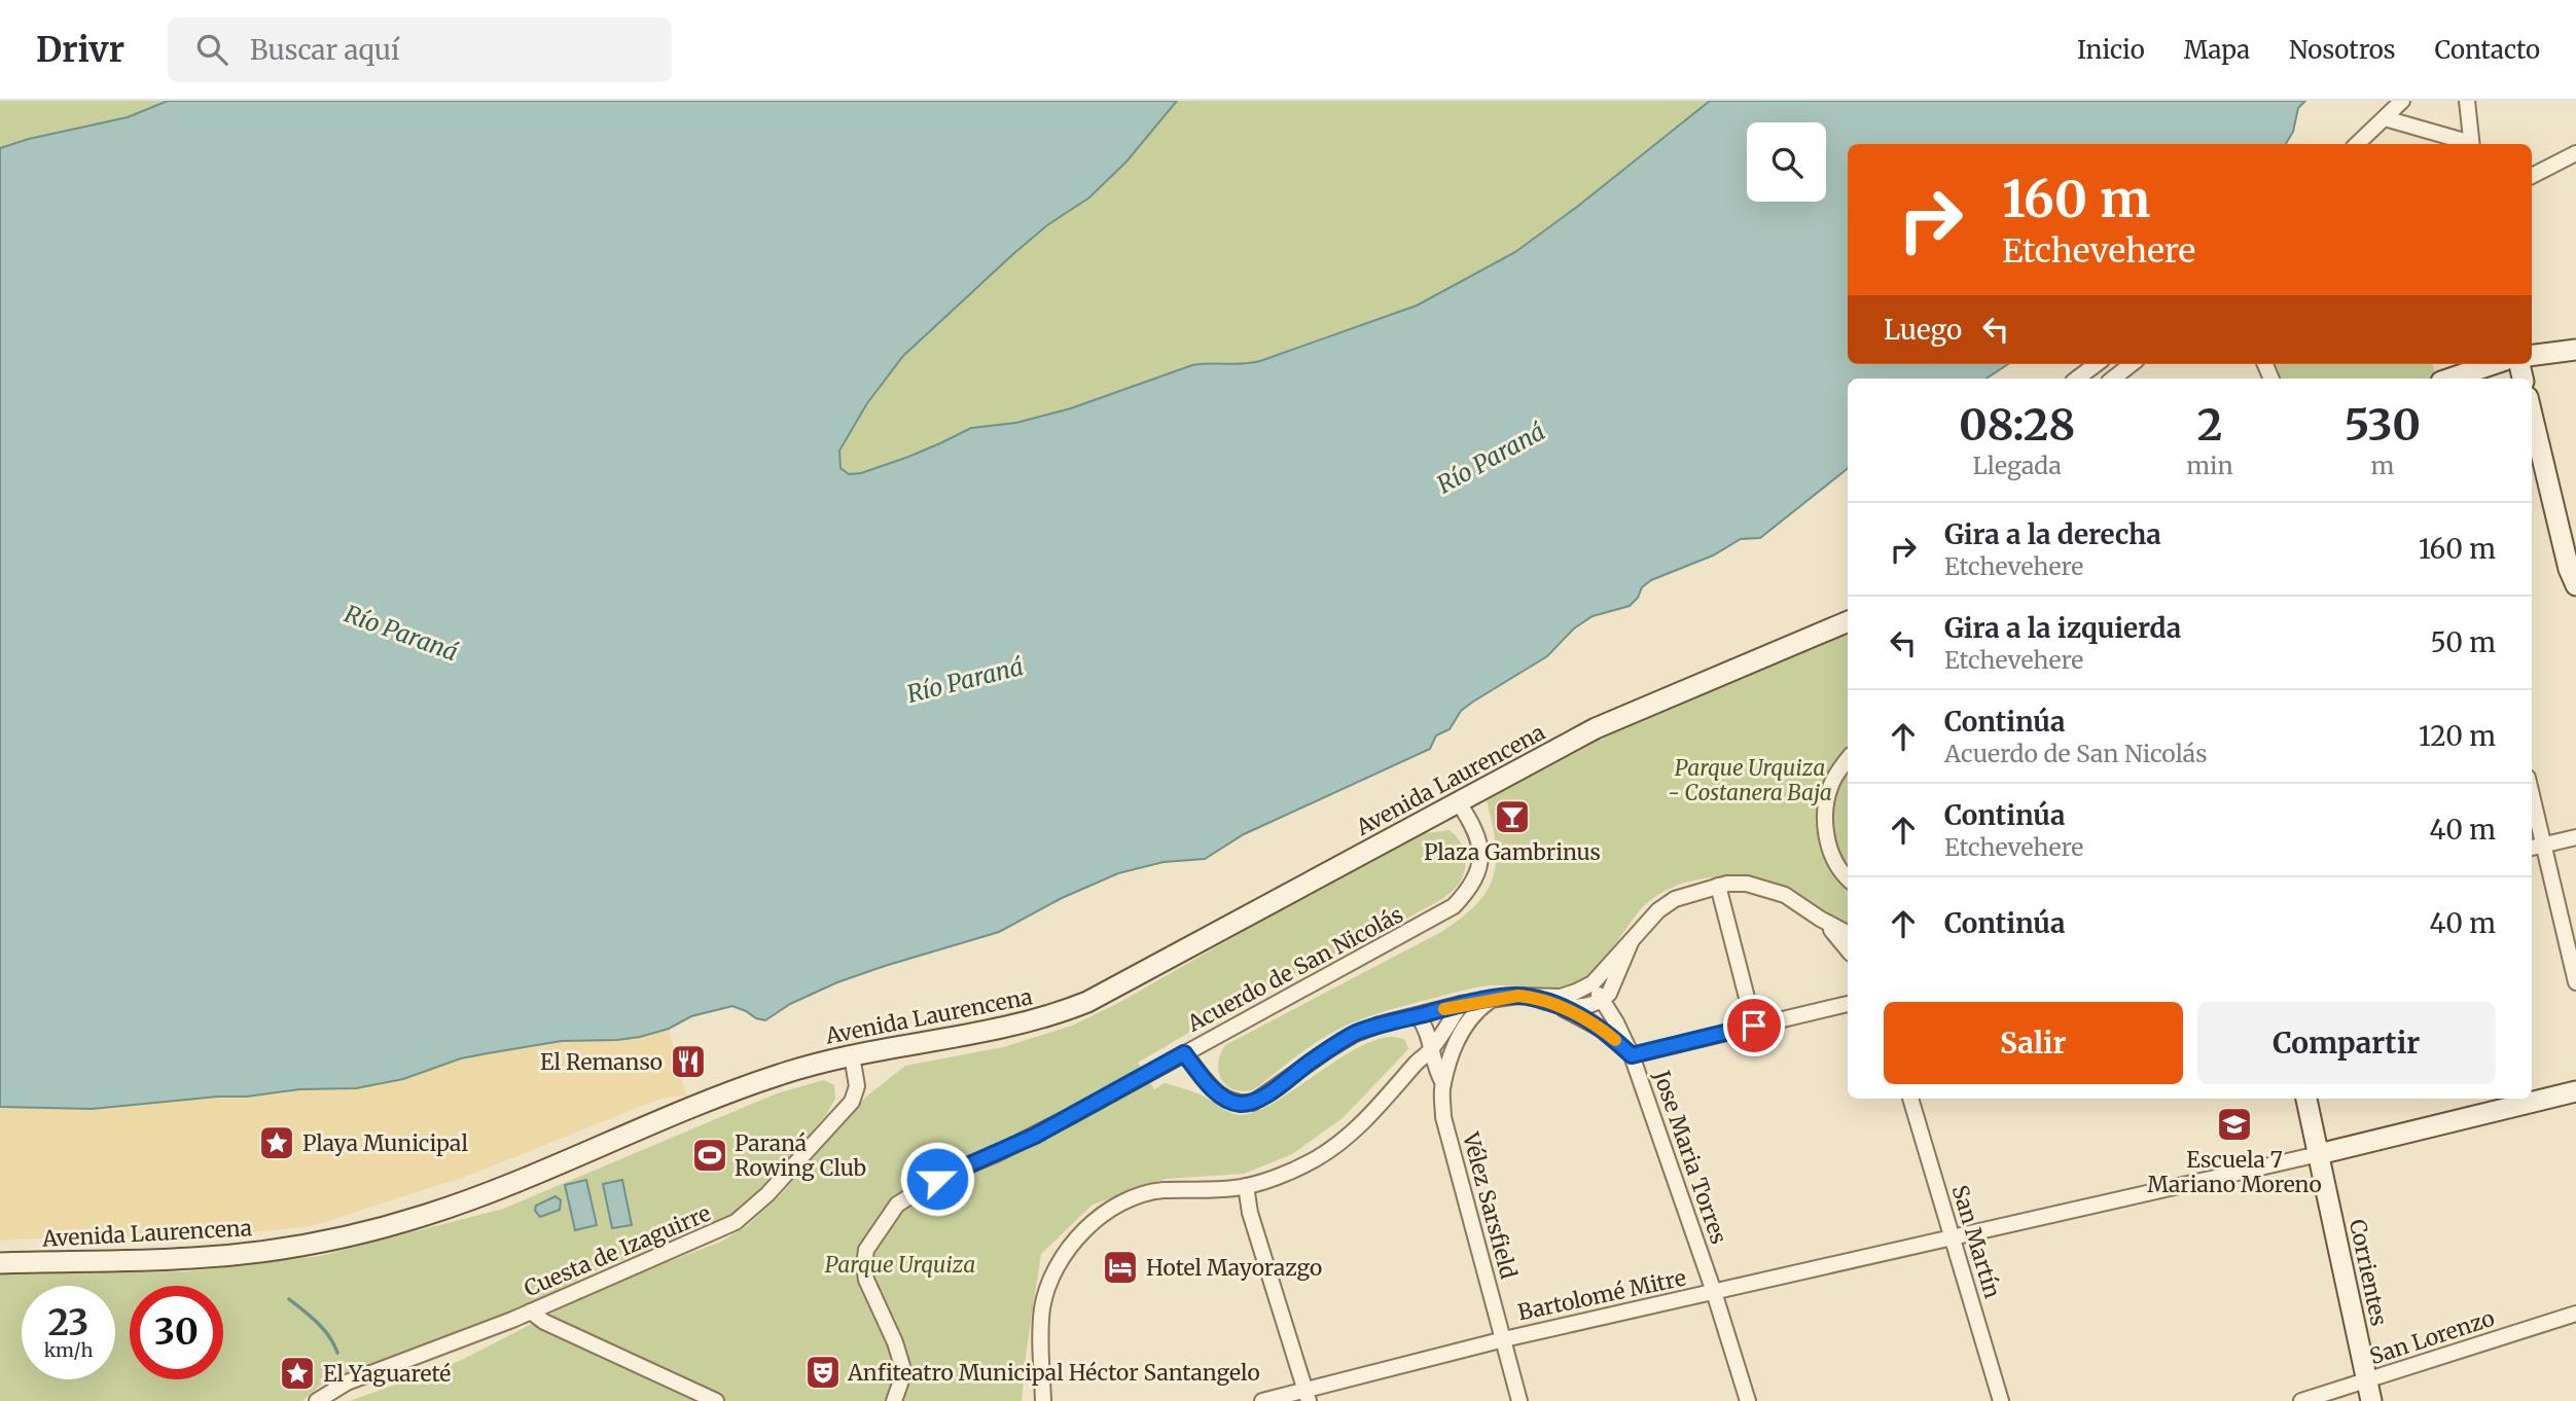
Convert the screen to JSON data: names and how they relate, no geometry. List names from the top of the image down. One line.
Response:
{"streets":{"street":["Avenida Laurencena","Acuerdo de San Nicolás","Jose Maria Torres","Vélez Sarsfield","San Martín","Cuesta de Izaguirre","Corrientes","Bartolomé Mitre","San Lorenzo"]},"crossings":[["Avenida Laurencena","Acuerdo de San Nicolás"],["Avenida Laurencena","Cuesta de Izaguirre"],["Jose Maria Torres","Bartolomé Mitre"],["Vélez Sarsfield","Bartolomé Mitre"],["San Martín","Bartolomé Mitre"],["Corrientes","Bartolomé Mitre"],["Corrientes","San Lorenzo"]],"water":["Río Paraná"],"parks":["Parque Urquiza - Costanera Baja","Parque Urquiza"],"places":{"bar":["Plaza Gambrinus"],"restaurant":["El Remanso"],"school or university":["Escuela 7 Mariano Moreno"],"place":["Playa Municipal","El Yaguareté"],"sports":["Paraná Rowing Club"],"hotel":["Hotel Mayorazgo"],"theatre":["Anfiteatro Municipal Héctor Santangelo"]},"page":{"header":"Drivr","search":"Buscar aquí","nav":["Inicio","Mapa","Nosotros","Contacto"],"turn":["160 m","Etchevehere"],"then":"Luego","eta":["08:28","Llegada","2","min","530","m"],"list":[{"name":"Gira a la derecha","note":"Etchevehere","value":"160 m"},{"name":"Gira a la izquierda","note":"Etchevehere","value":"50 m"},{"name":"Continúa","note":"Acuerdo de San Nicolás","value":"120 m"},{"name":"Continúa","note":"Etchevehere","value":"40 m"},{"name":"Continúa","value":"40 m"}],"buttons":["Salir","Compartir"],"speed":"23 km/h","limit":"30"}}
